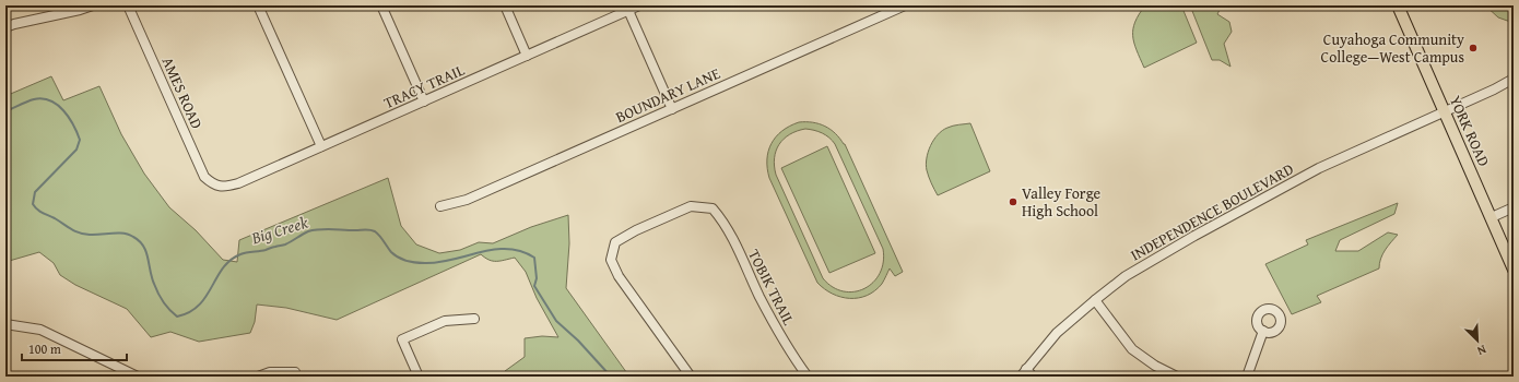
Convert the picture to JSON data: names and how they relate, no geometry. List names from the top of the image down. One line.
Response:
{"streets":{"main road":["YORK ROAD"],"street":["TRACY TRAIL","AMES ROAD","BOUNDARY LANE","INDEPENDENCE BOULEVARD","TOBIK TRAIL"]},"crossings":[["TRACY TRAIL","AMES ROAD"],["YORK ROAD","INDEPENDENCE BOULEVARD"]],"water":["Big Creek"],"places":["Cuyahoga Community College—West Campus","Valley Forge High School"],"scale_bar":"100 m","north":"bottom right"}
